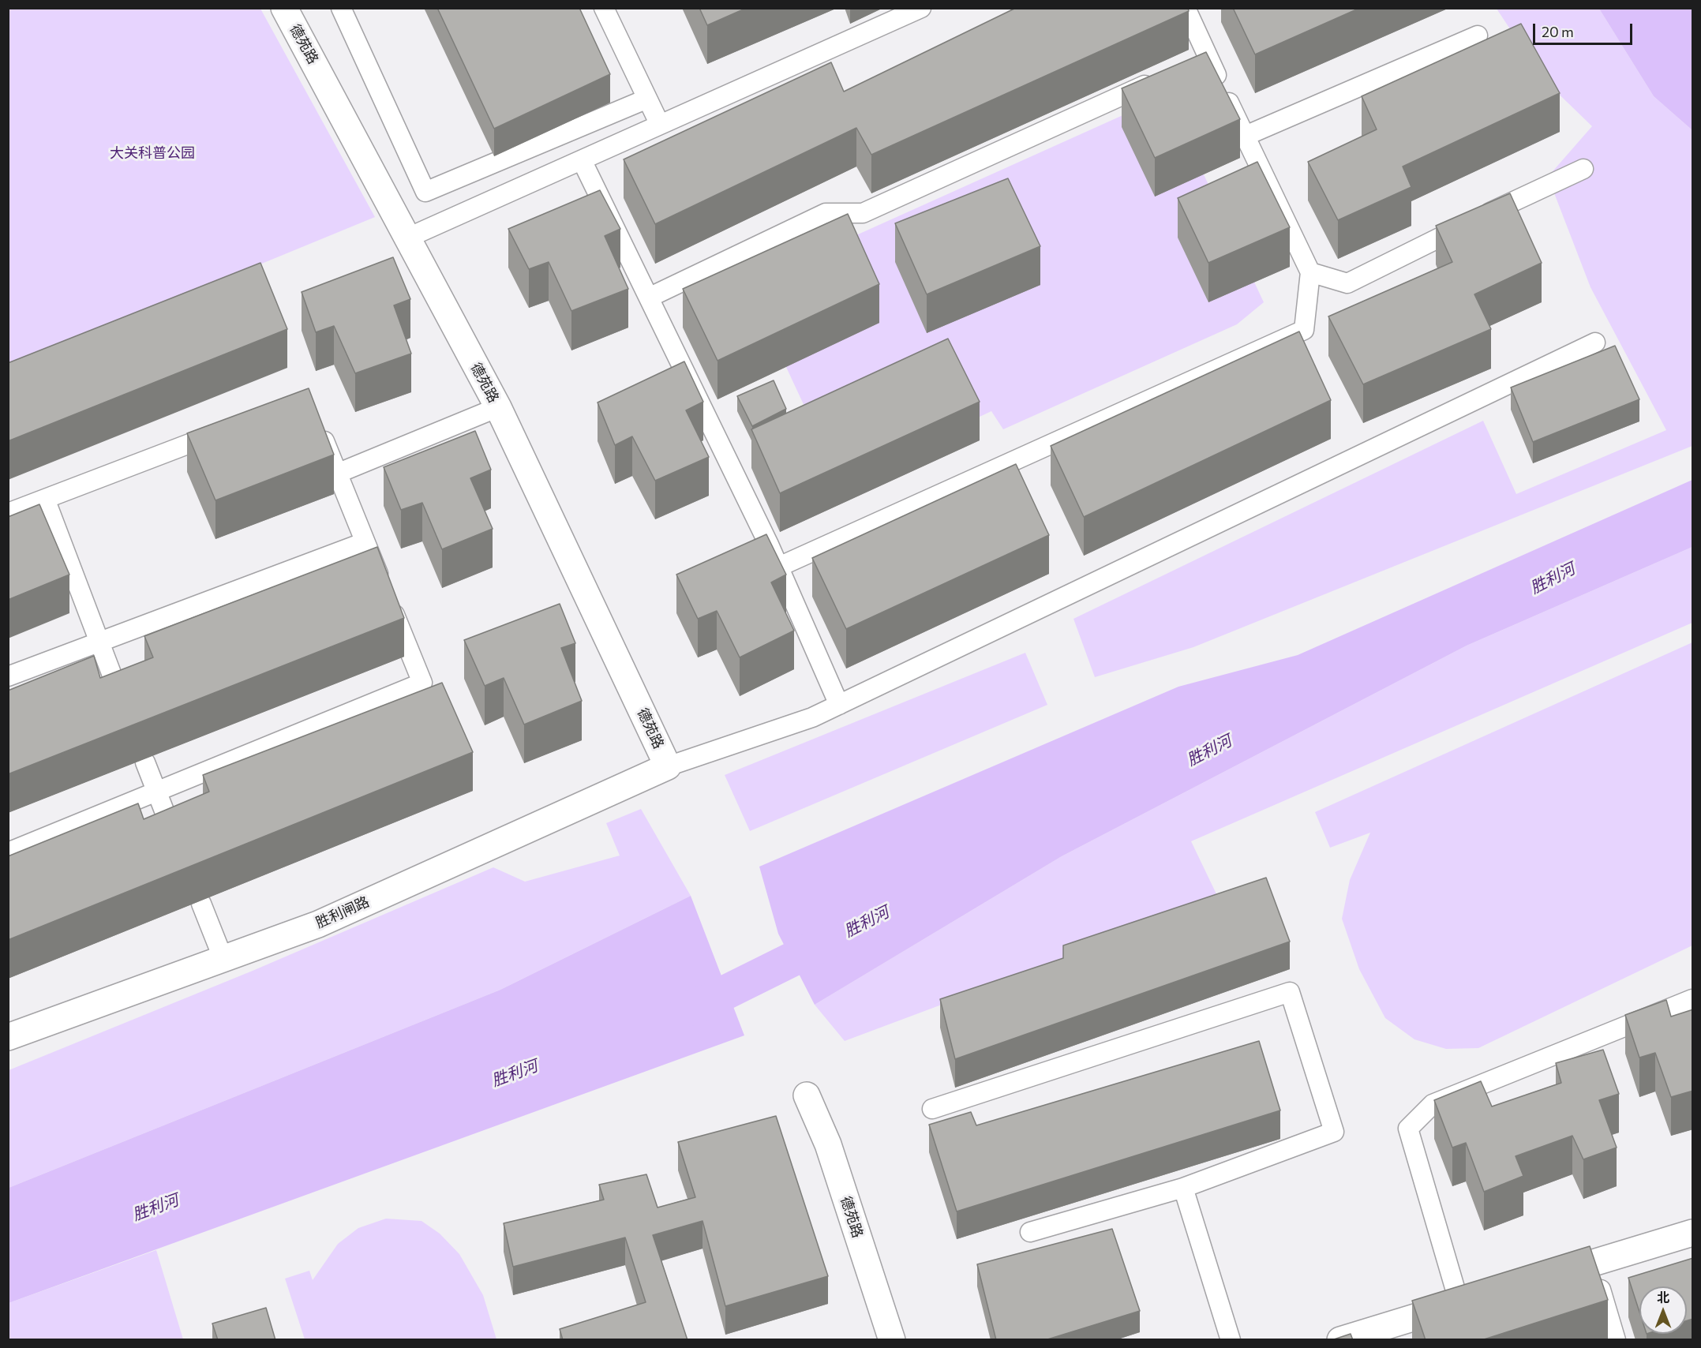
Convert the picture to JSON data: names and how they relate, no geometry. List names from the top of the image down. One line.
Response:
{"streets":{"street":["德苑路","胜利闸路"]},"crossings":[["德苑路","胜利闸路"]],"water":["胜利河"],"parks":["大关科普公园"],"scale_bar":"20 m","north":"top"}
